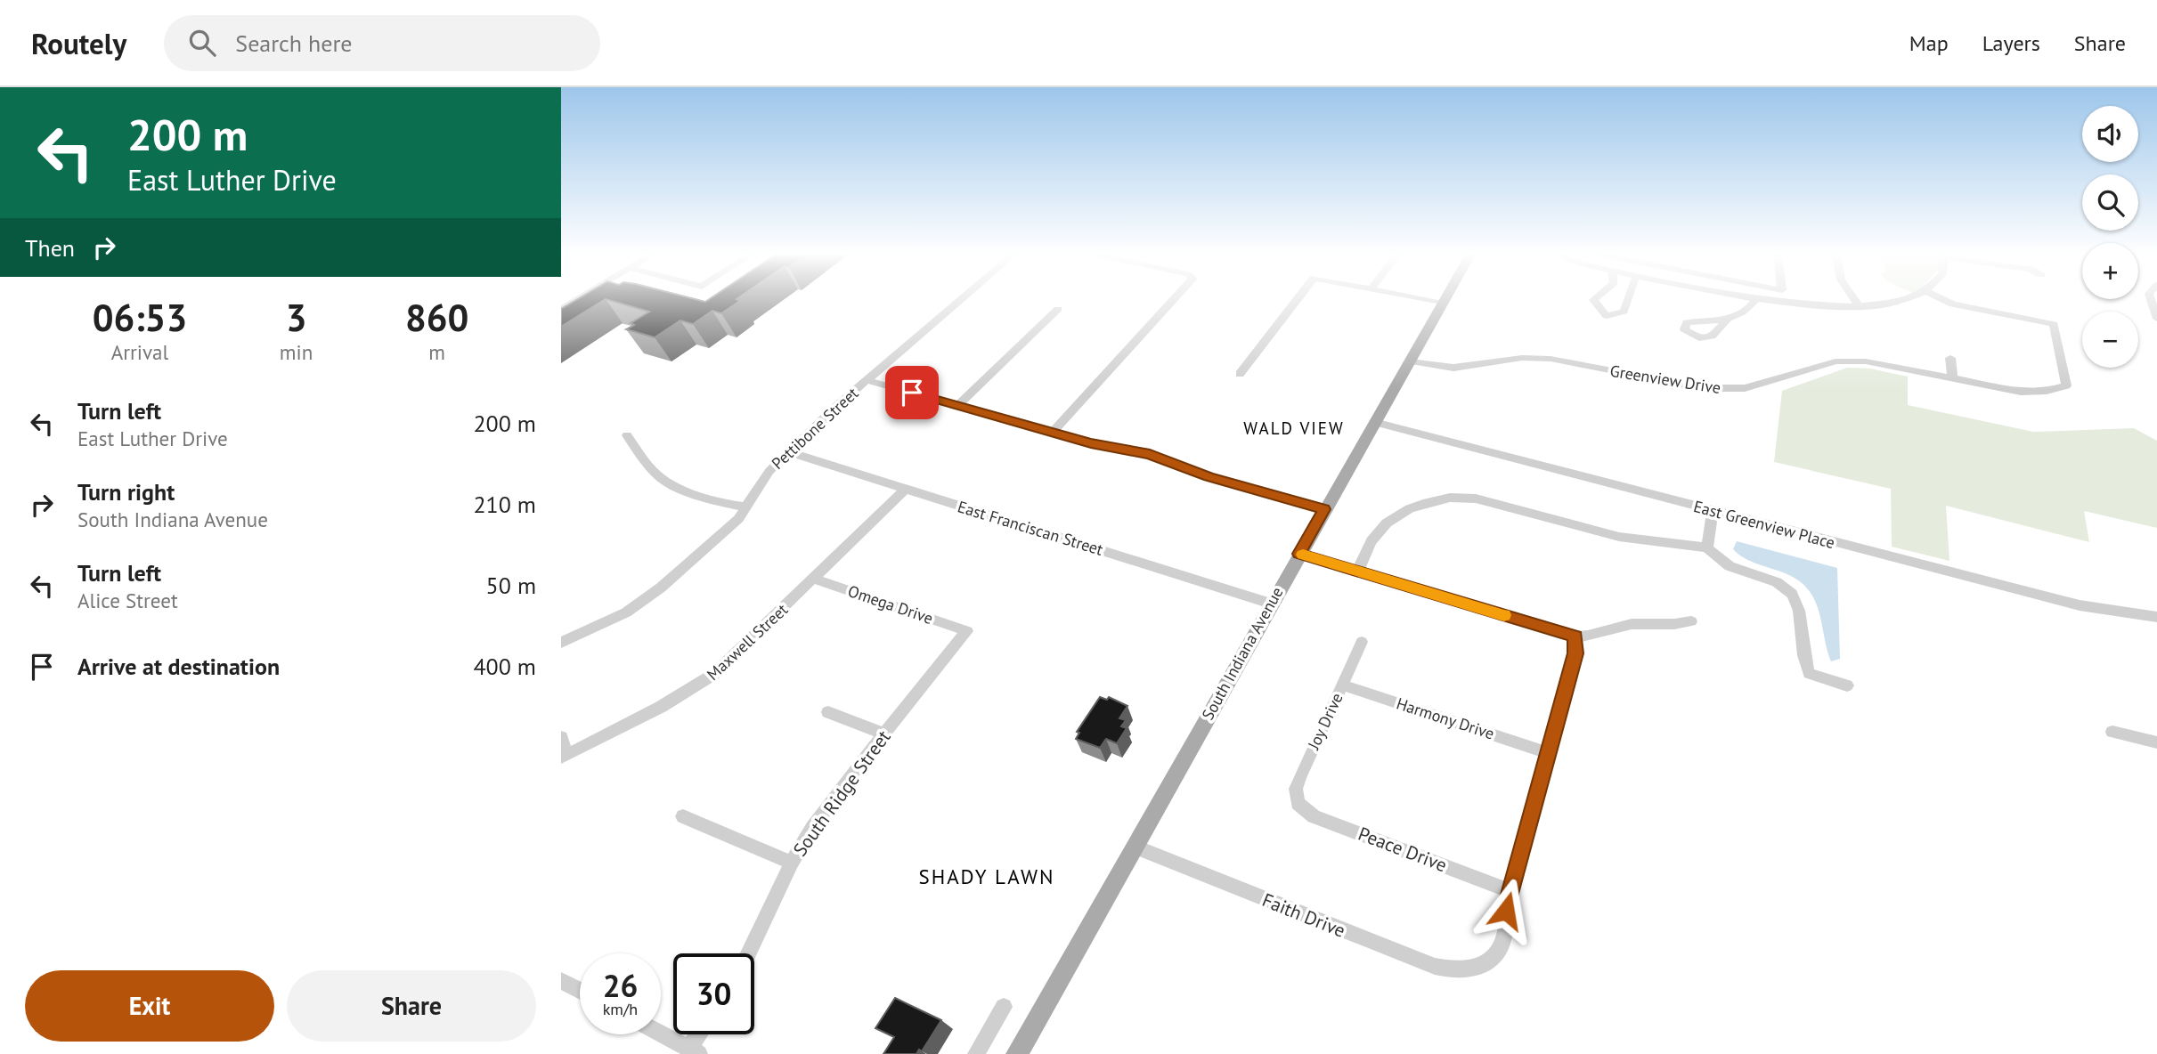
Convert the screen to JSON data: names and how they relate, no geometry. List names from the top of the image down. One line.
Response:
{"streets":{"main road":["South Indiana Avenue"],"street":["Greenview Drive","Pettibone Street","East Greenview Place","East Franciscan Street","Omega Drive","Maxwell Street","Harmony Drive","Joy Drive","South Ridge Street","Peace Drive","Faith Drive"]},"crossings":[["Greenview Drive","South Indiana Avenue"],["Pettibone Street","East Franciscan Street"],["East Greenview Place","South Indiana Avenue"],["East Franciscan Street","Maxwell Street"],["East Franciscan Street","South Indiana Avenue"],["Omega Drive","Maxwell Street"],["Omega Drive","South Ridge Street"],["South Indiana Avenue","Faith Drive"],["Harmony Drive","Joy Drive"],["Joy Drive","Peace Drive"],["Peace Drive","Faith Drive"]],"districts":["WALD VIEW","SHADY LAWN"],"page":{"header":"Routely","search":"Search here","nav":["Map","Layers","Share"],"turn":["200 m","East Luther Drive"],"map_buttons":["+","−"],"then":"Then","eta":["06:53","Arrival","3","min","860","m"],"list":[{"name":"Turn left","note":"East Luther Drive","value":"200 m"},{"name":"Turn right","note":"South Indiana Avenue","value":"210 m"},{"name":"Turn left","note":"Alice Street","value":"50 m"},{"name":"Arrive at destination","value":"400 m"}],"speed":"26 km/h","limit":"30","buttons":["Exit","Share"]}}
